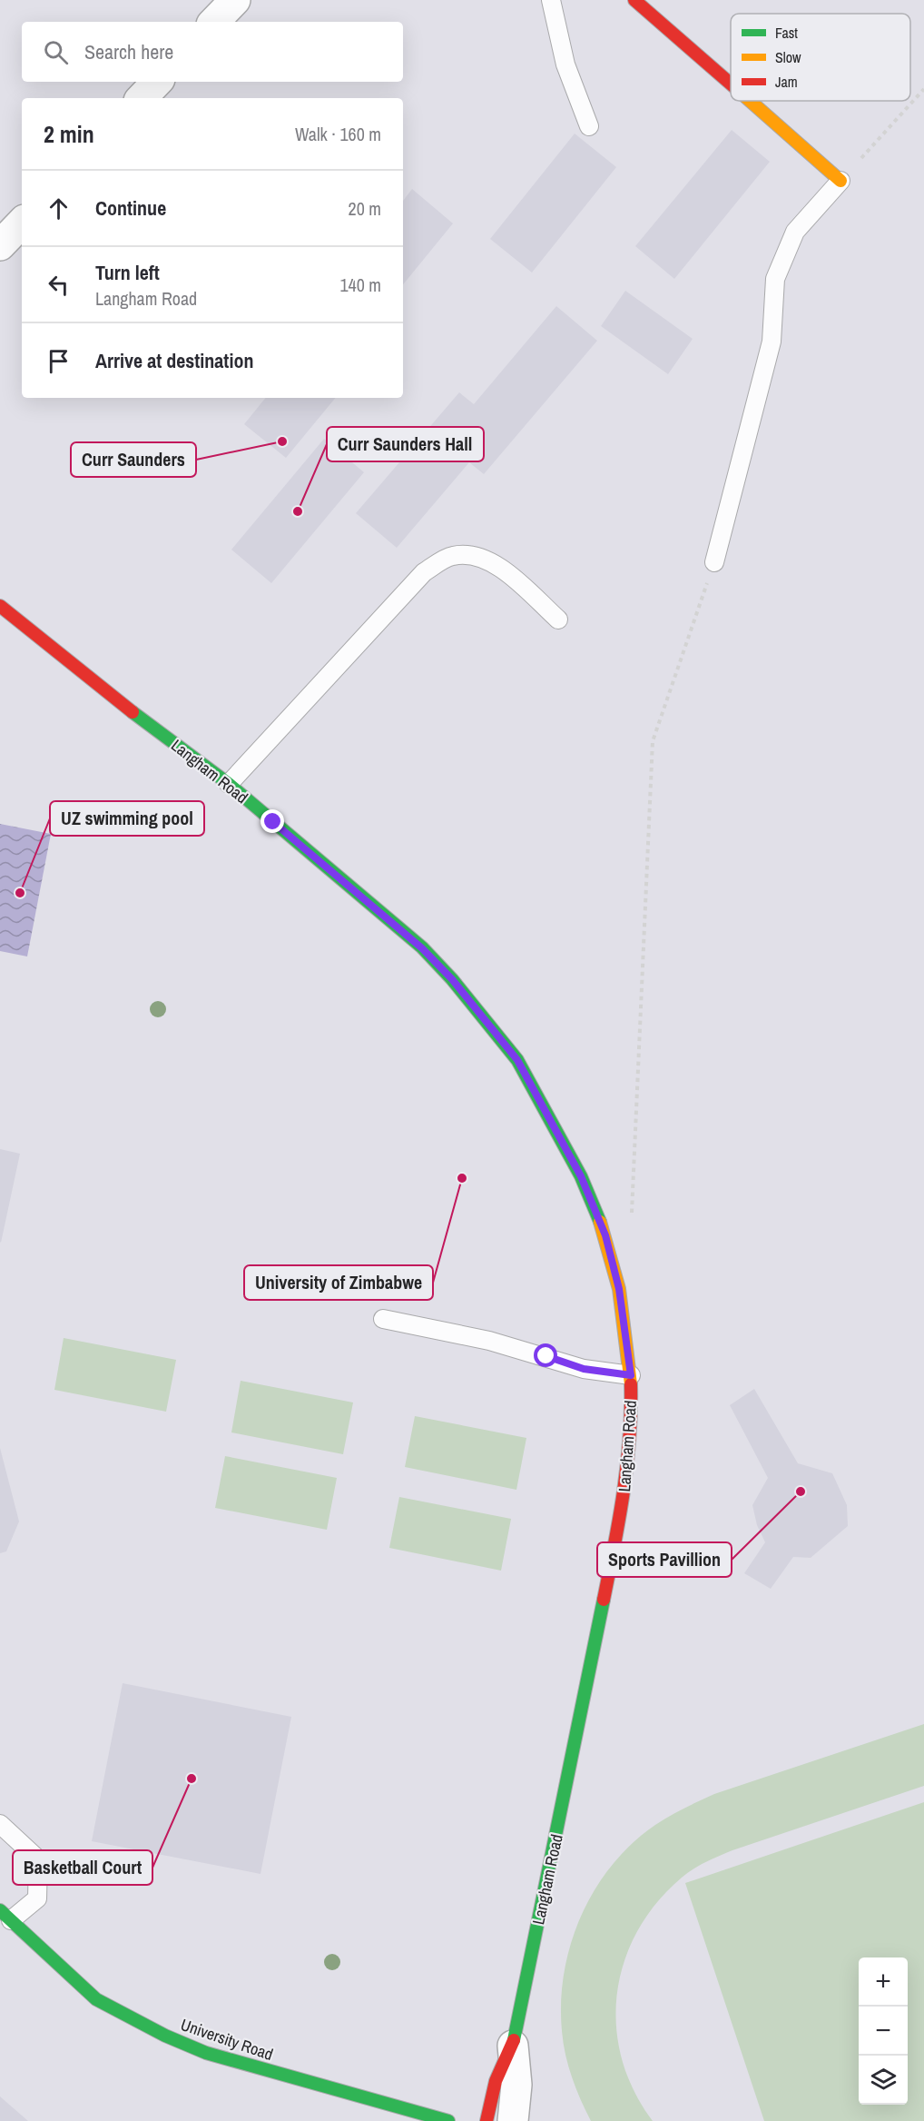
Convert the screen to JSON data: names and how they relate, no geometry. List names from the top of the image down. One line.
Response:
{"streets":{"street":["Langham Road","University Road"]},"places":["Curr Saunders","Curr Saunders Hall","UZ swimming pool","University of Zimbabwe","Sports Pavillion","Basketball Court"],"legend":["Fast","Slow","Jam"],"page":{"search":"Search here","heading":["2 min","Walk · 160 m"],"list":[["Continue","20 m"],["Turn left","Langham Road","140 m"],"Arrive at destination"],"map_buttons":["+","−"]}}
